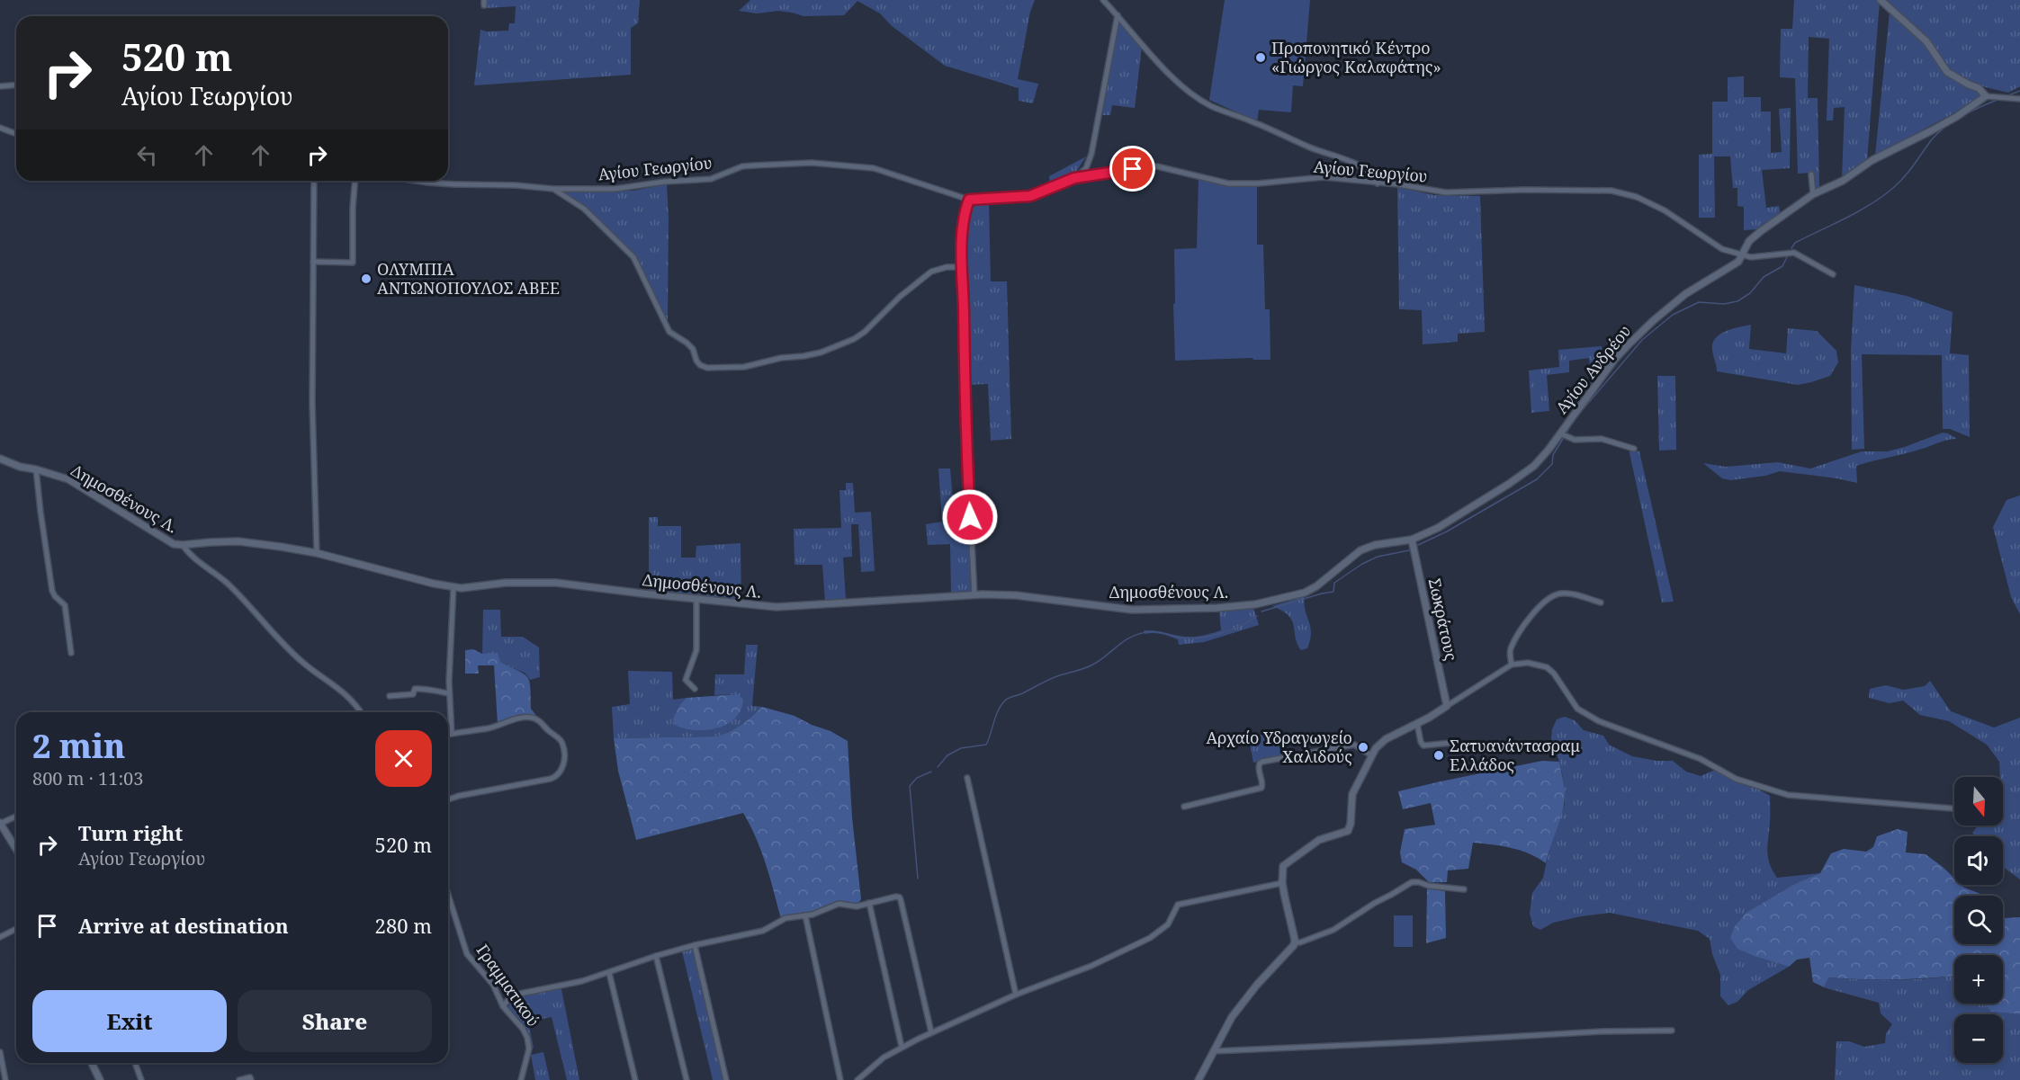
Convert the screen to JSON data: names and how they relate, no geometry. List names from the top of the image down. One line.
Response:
{"streets":{"street":["Αγίου Γεωργίου","Αγίου Ανδρέου","Δημοσθένους Λ.","Σωκράτους","Γραμματικού"]},"crossings":[["Αγίου Γεωργίου","Αγίου Ανδρέου"],["Αγίου Ανδρέου","Δημοσθένους Λ."],["Αγίου Ανδρέου","Σωκράτους"],["Δημοσθένους Λ.","Σωκράτους"]],"places":["Προπονητικό Κέντρο «Γιώργος Καλαφάτης»","ΟΛΥΜΠΙΑ ΑΝΤΩΝΟΠΟΥΛΟΣ ΑΒΕΕ","Αρχαίο Υδραγωγείο Χαλιδούς","Σατυανάντασραμ Ελλάδος"],"north":"bottom","page":{"turn":["520 m","Αγίου Γεωργίου"],"heading":["2 min","800 m · 11:03"],"map_buttons":["+","−"],"list":[{"name":"Turn right","note":"Αγίου Γεωργίου","value":"520 m"},{"name":"Arrive at destination","value":"280 m"}],"buttons":["Exit","Share"]}}
